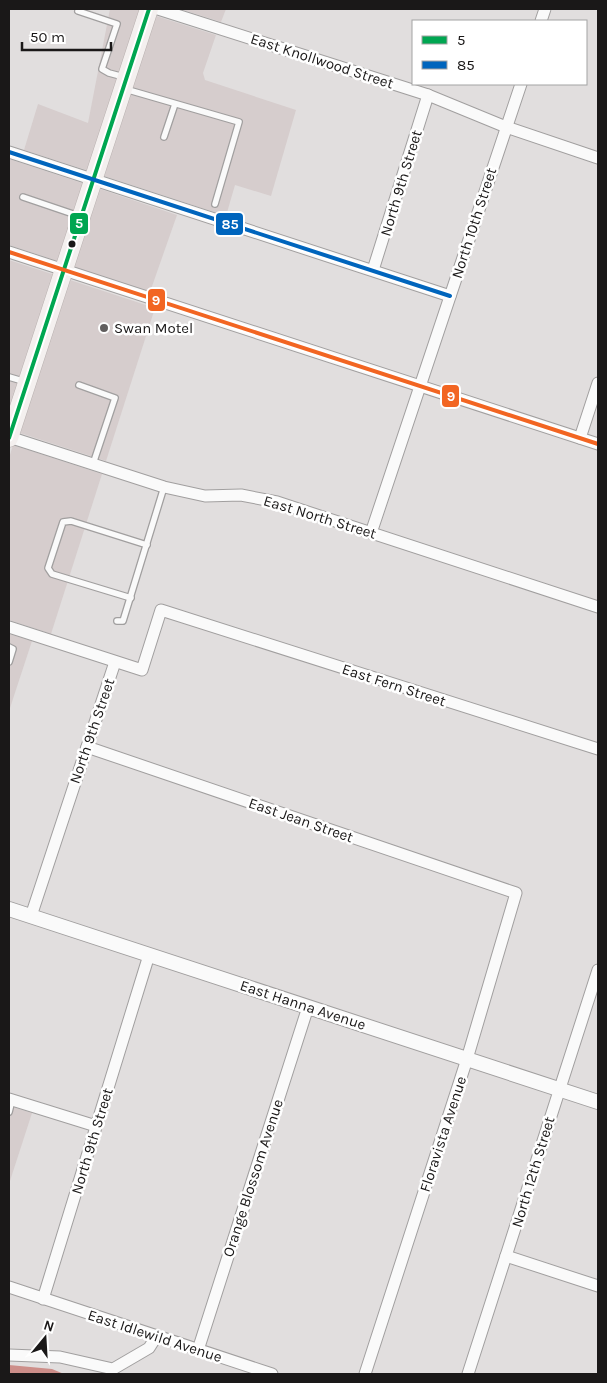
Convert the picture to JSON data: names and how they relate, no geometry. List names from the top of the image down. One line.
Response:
{"streets":{"street":["East Knollwood Street","North 9th Street","North 10th Street","East North Street","East Fern Street","East Jean Street","East Hanna Avenue","Floravista Avenue","North 12th Street","Orange Blossom Avenue","East Idlewild Avenue"]},"crossings":[["East Knollwood Street","North 9th Street"],["East Knollwood Street","North 10th Street"],["North 9th Street","East Fern Street"],["North 9th Street","East Jean Street"],["North 9th Street","East Hanna Avenue"],["North 9th Street","East Idlewild Avenue"],["North 10th Street","East North Street"],["East Jean Street","Floravista Avenue"],["East Hanna Avenue","Floravista Avenue"],["East Hanna Avenue","North 12th Street"],["East Hanna Avenue","Orange Blossom Avenue"],["Orange Blossom Avenue","East Idlewild Avenue"]],"places":["Swan Motel"],"lines":["transit line 5","transit line 85","transit line 9"],"legend":["5","85"],"scale_bar":"50 m","north":"top"}
